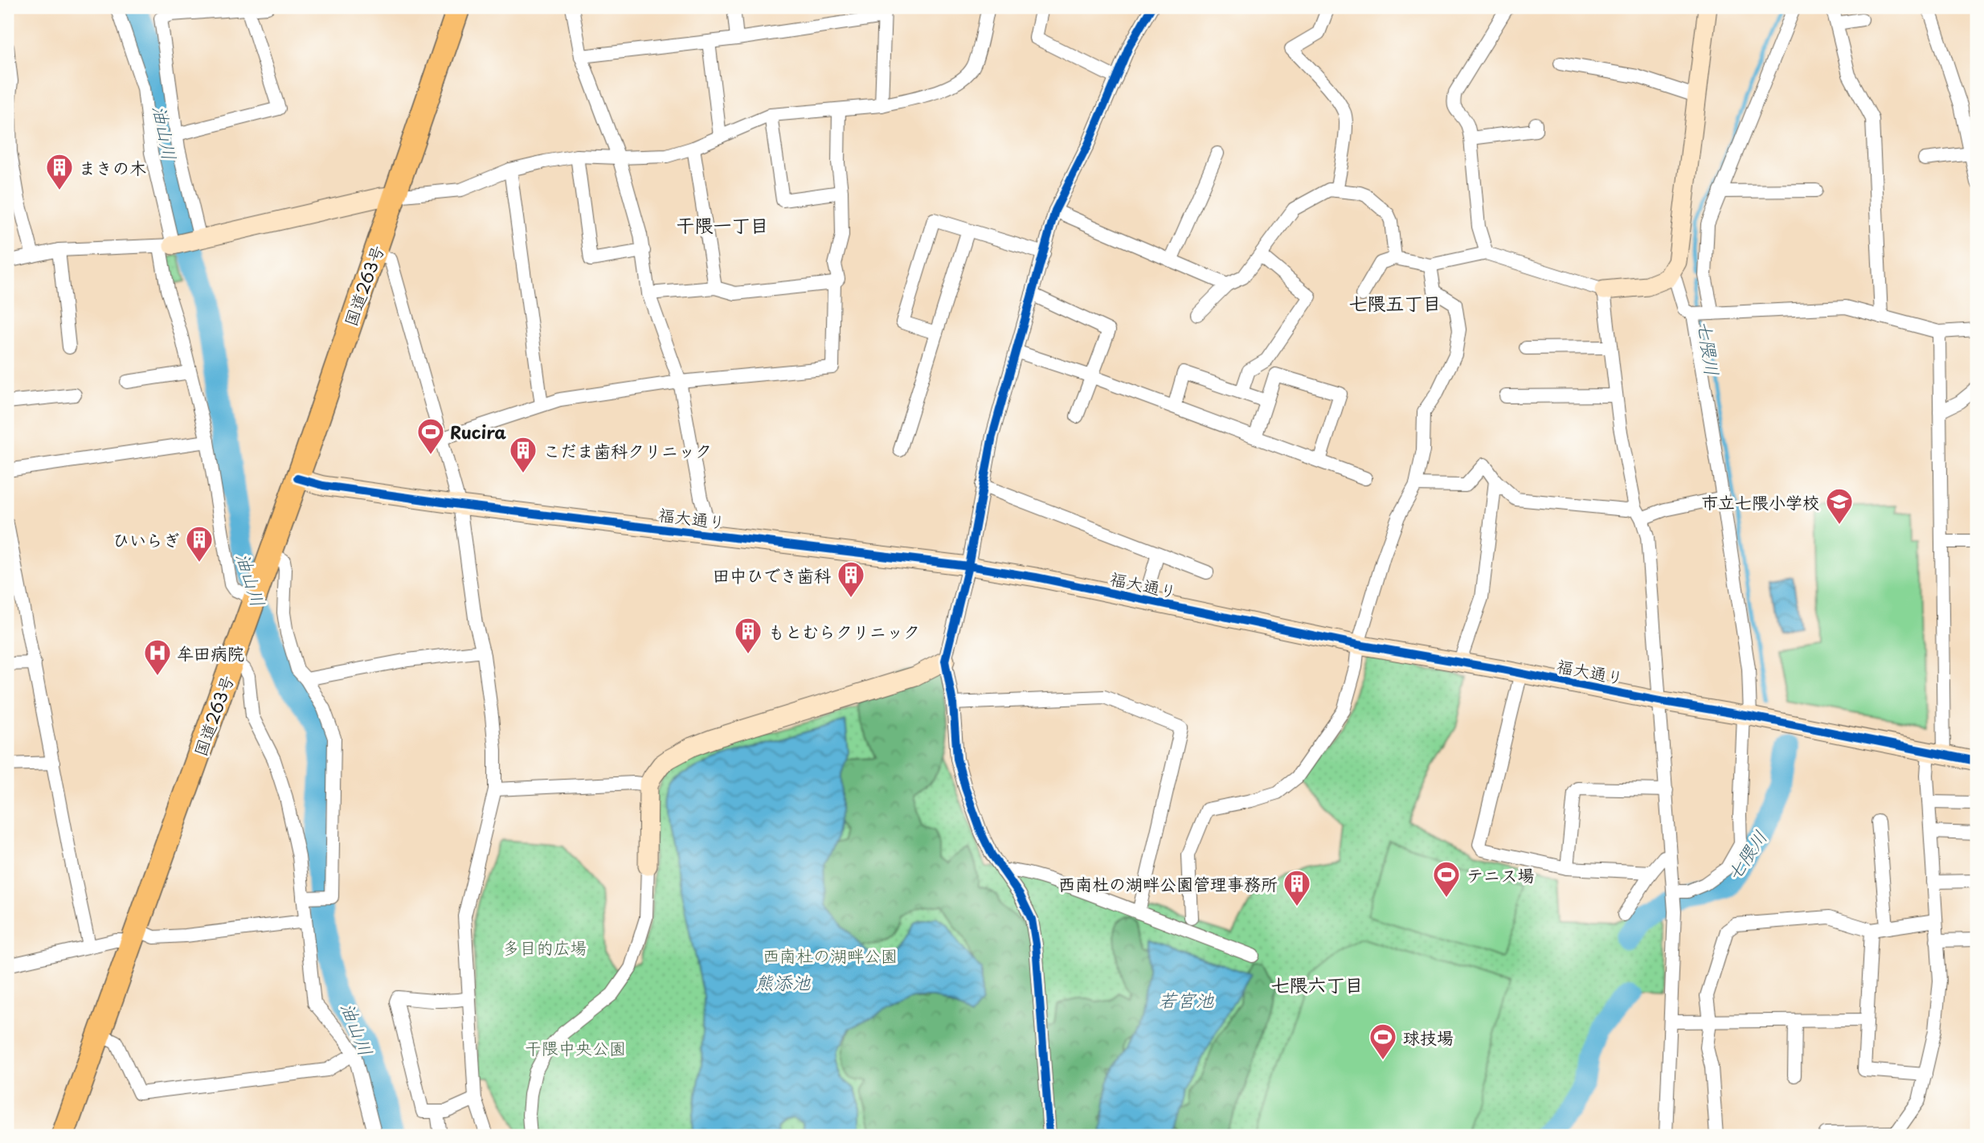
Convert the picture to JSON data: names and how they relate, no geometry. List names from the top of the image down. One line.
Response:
{"streets":{"highway":["国道263号"],"street":["福大通り"]},"crossings":[["国道263号","福大通り"]],"districts":["干隈一丁目","七隈五丁目","七隈六丁目"],"water":["油山川","七隈川","熊添池","若宮池"],"parks":["多目的広場","西南杜の湖畔公園","干隈中央公園"],"places":{"building":["まきの木","こだま歯科クリニック","ひいらぎ","田中ひでき歯科","もとむらクリニック","西南杜の湖畔公園管理事務所"],"sports":["Rucira","テニス場","球技場"],"school or university":["市立七隈小学校"],"hospital":["牟田病院"]}}
